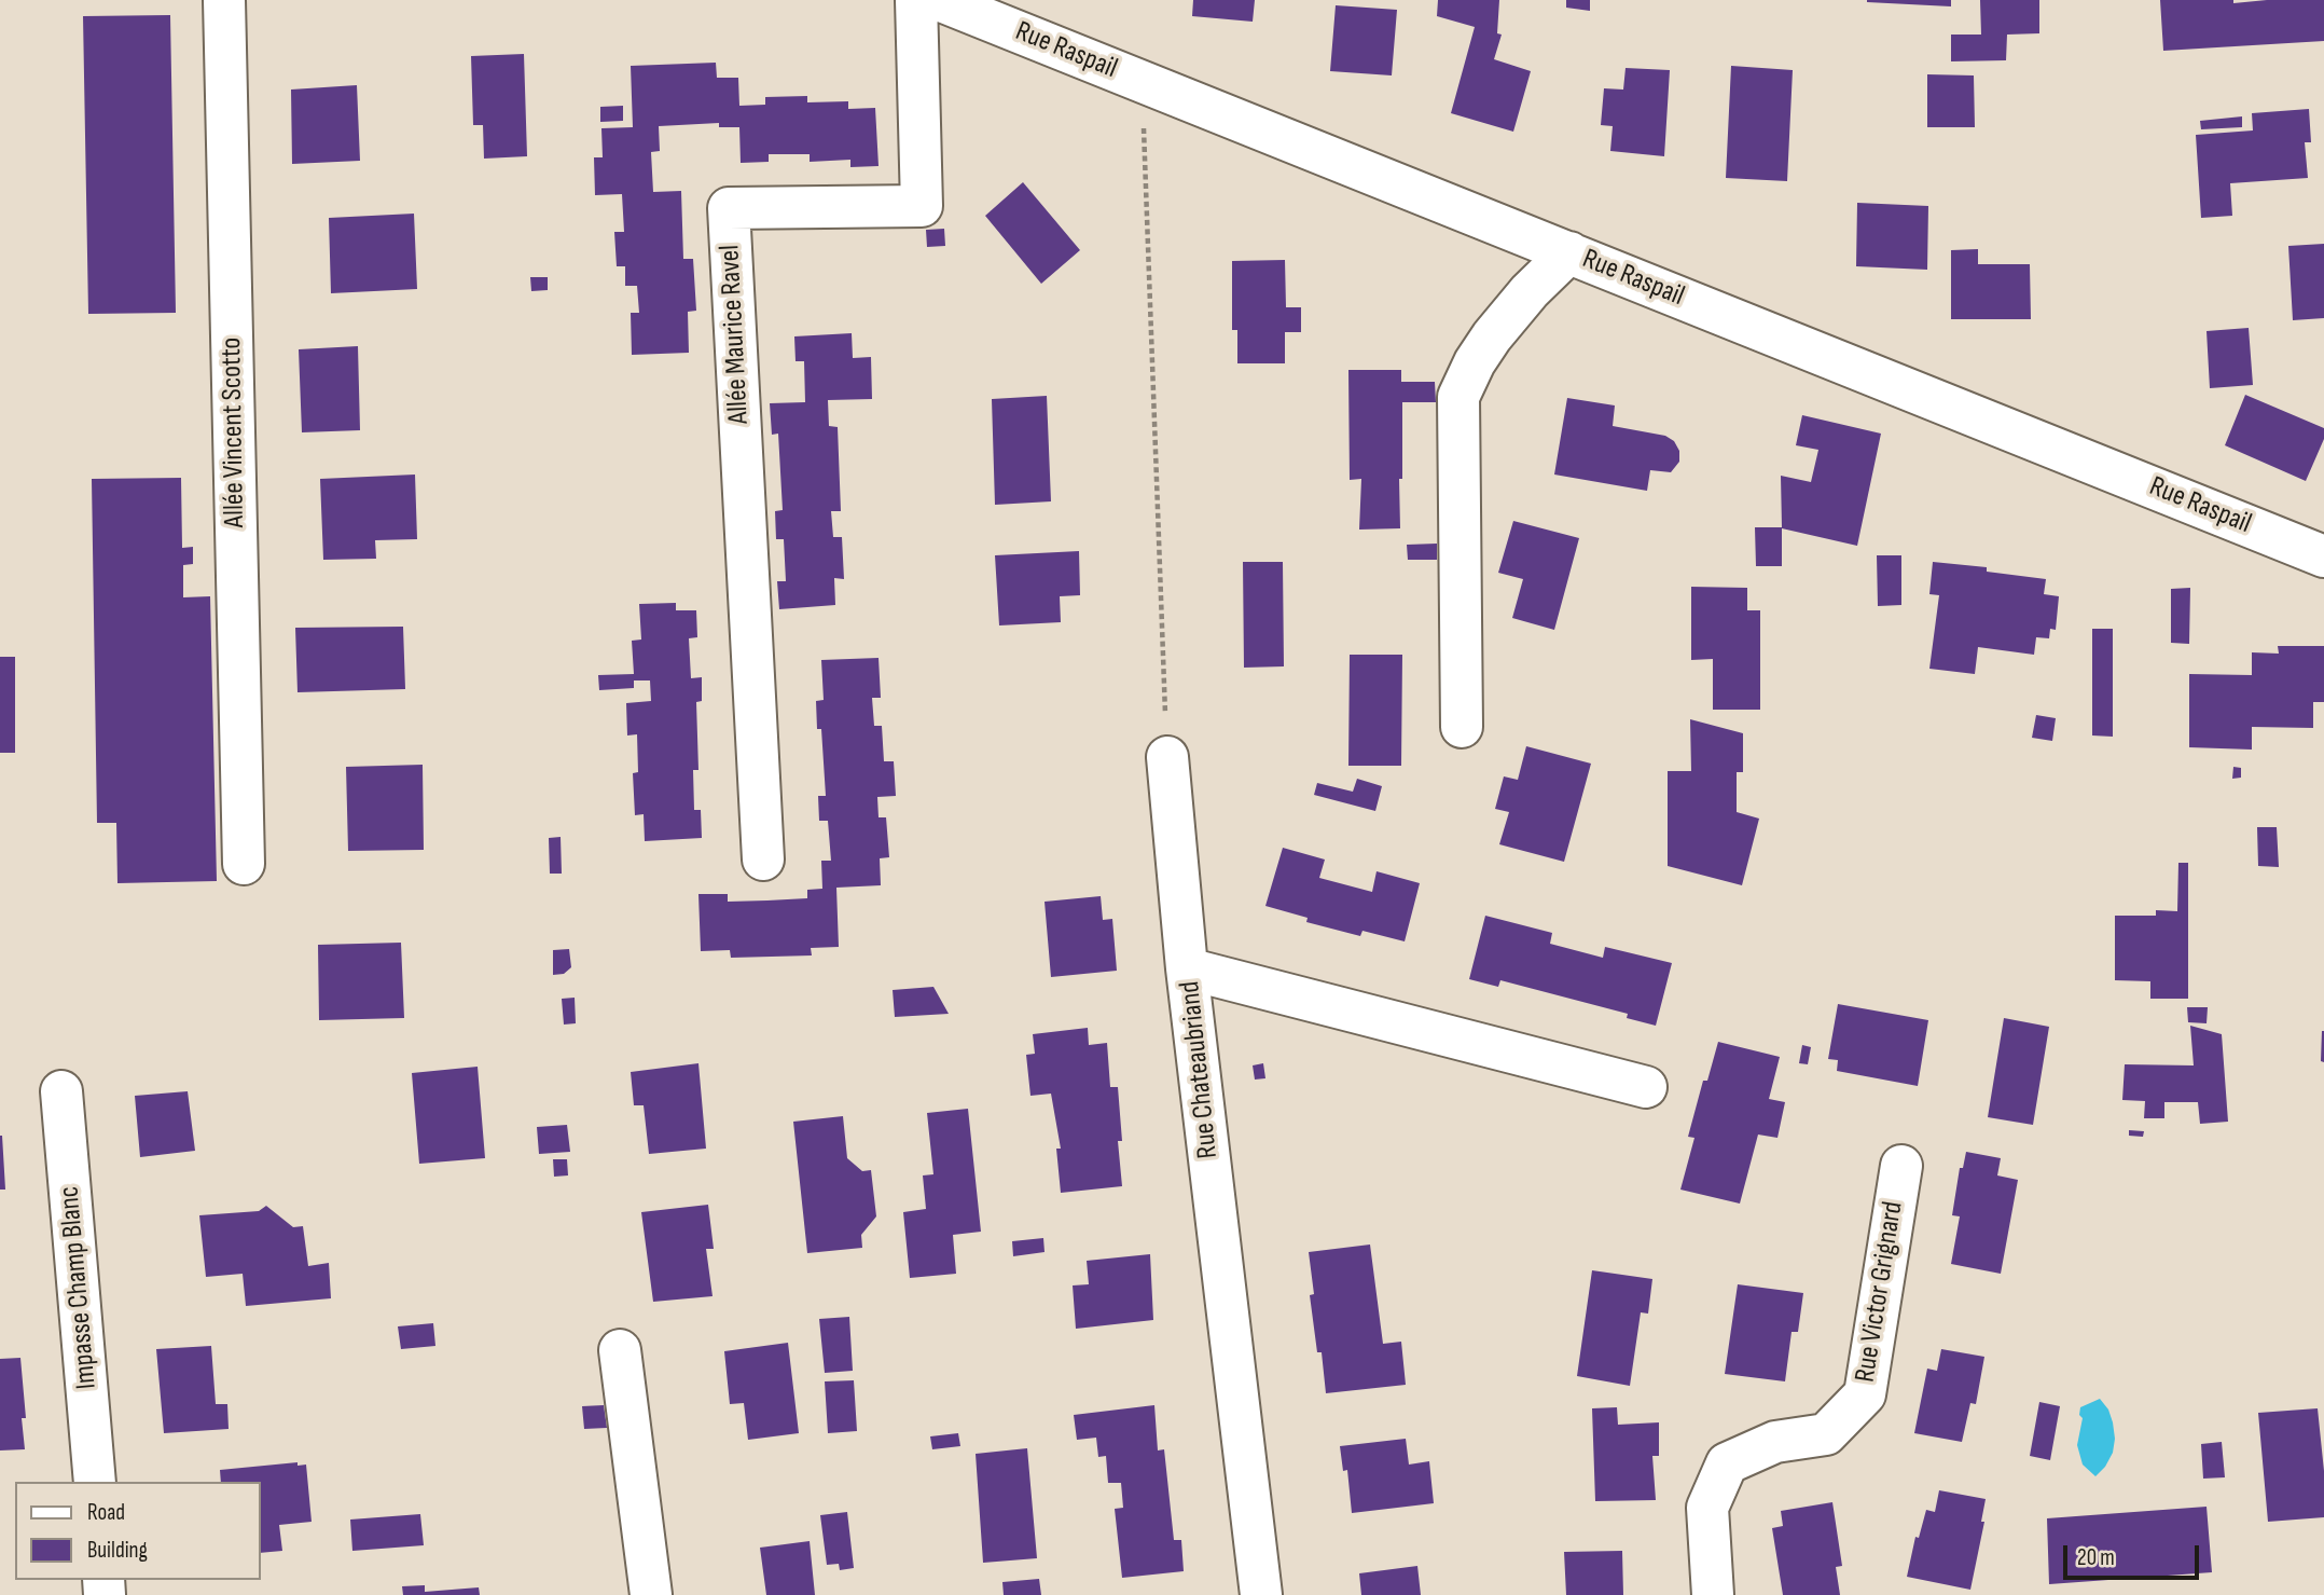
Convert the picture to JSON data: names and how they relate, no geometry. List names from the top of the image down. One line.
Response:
{"streets":{"street":["Rue Raspail","Allée Maurice Ravel","Allée Vincent Scotto","Rue Chateaubriand","Impasse Champ Blanc","Rue Victor Grignard"]},"crossings":[["Rue Raspail","Allée Maurice Ravel"]],"legend":["Road","Building"],"scale_bar":"20 m"}
